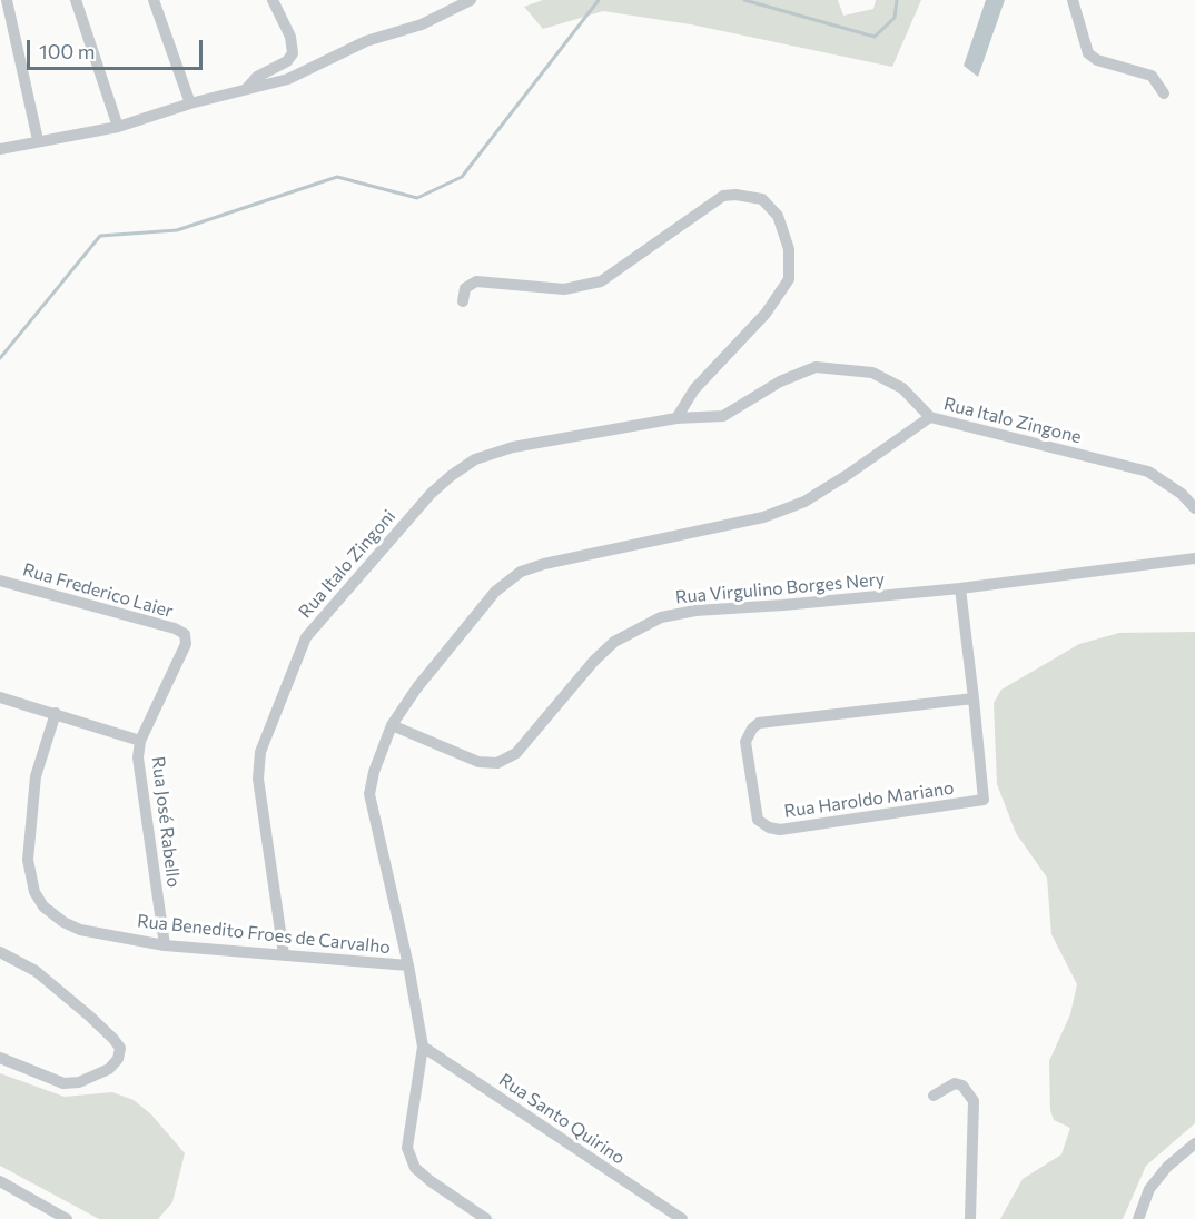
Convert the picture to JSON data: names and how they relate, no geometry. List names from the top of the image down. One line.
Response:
{"streets":{"street":["Rua Italo Zingone","Rua Italo Zingoni","Rua Virgulino Borges Nery","Rua Frederico Laier","Rua Haroldo Mariano","Rua José Rabello","Rua Benedito Froes de Carvalho","Rua Santo Quirino"]},"crossings":[["Rua Italo Zingone","Rua Italo Zingoni"],["Rua Italo Zingoni","Rua Benedito Froes de Carvalho"],["Rua Frederico Laier","Rua José Rabello"],["Rua José Rabello","Rua Benedito Froes de Carvalho"]],"scale_bar":"100 m"}
